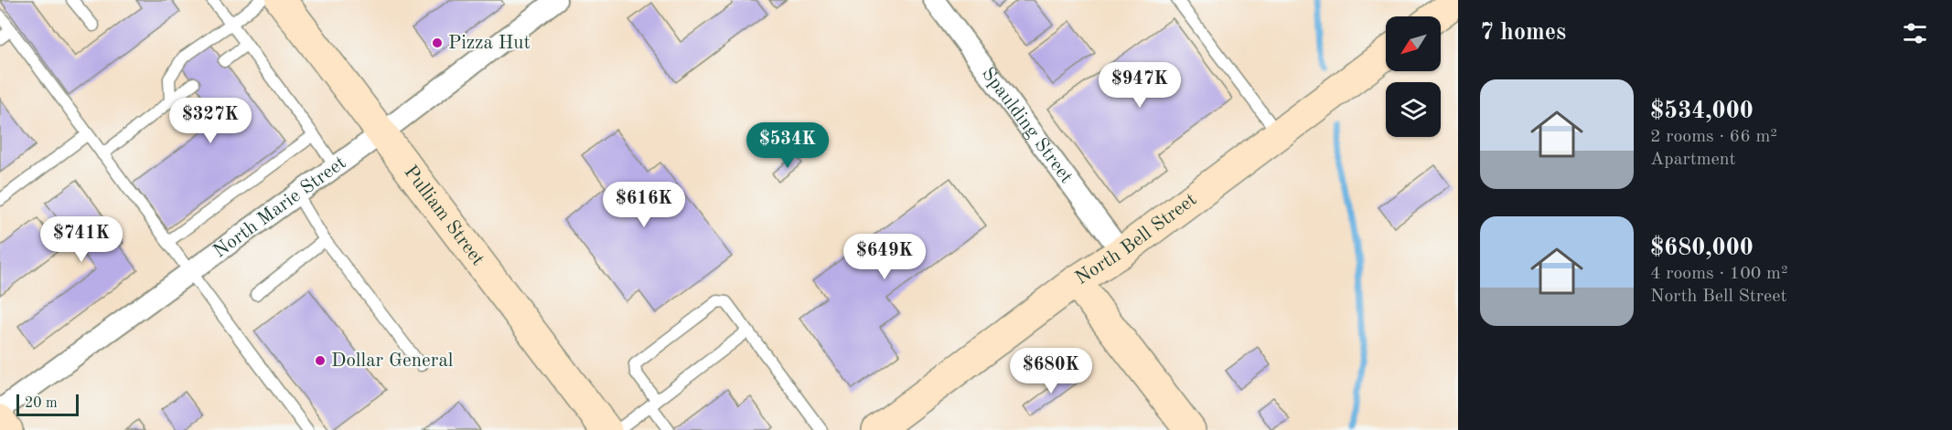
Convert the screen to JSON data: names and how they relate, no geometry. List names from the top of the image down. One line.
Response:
{"streets":{"main road":["Pulliam Street","North Bell Street"],"street":["Spaulding Street","North Marie Street"]},"crossings":[["Spaulding Street","North Bell Street"],["North Marie Street","Pulliam Street"]],"places":["Pizza Hut","Dollar General"],"scale_bar":"20 m","north":"bottom left","page":{"heading":"7 homes","price":["$947K","$327K","$534K","$616K","$741K","$649K","$680K"],"list":[{"name":"$534,000","note":"2 rooms · 66 m² · Apartment"},{"name":"$680,000","note":"4 rooms · 100 m² · North Bell Street"}],"scale":"20 m"}}
